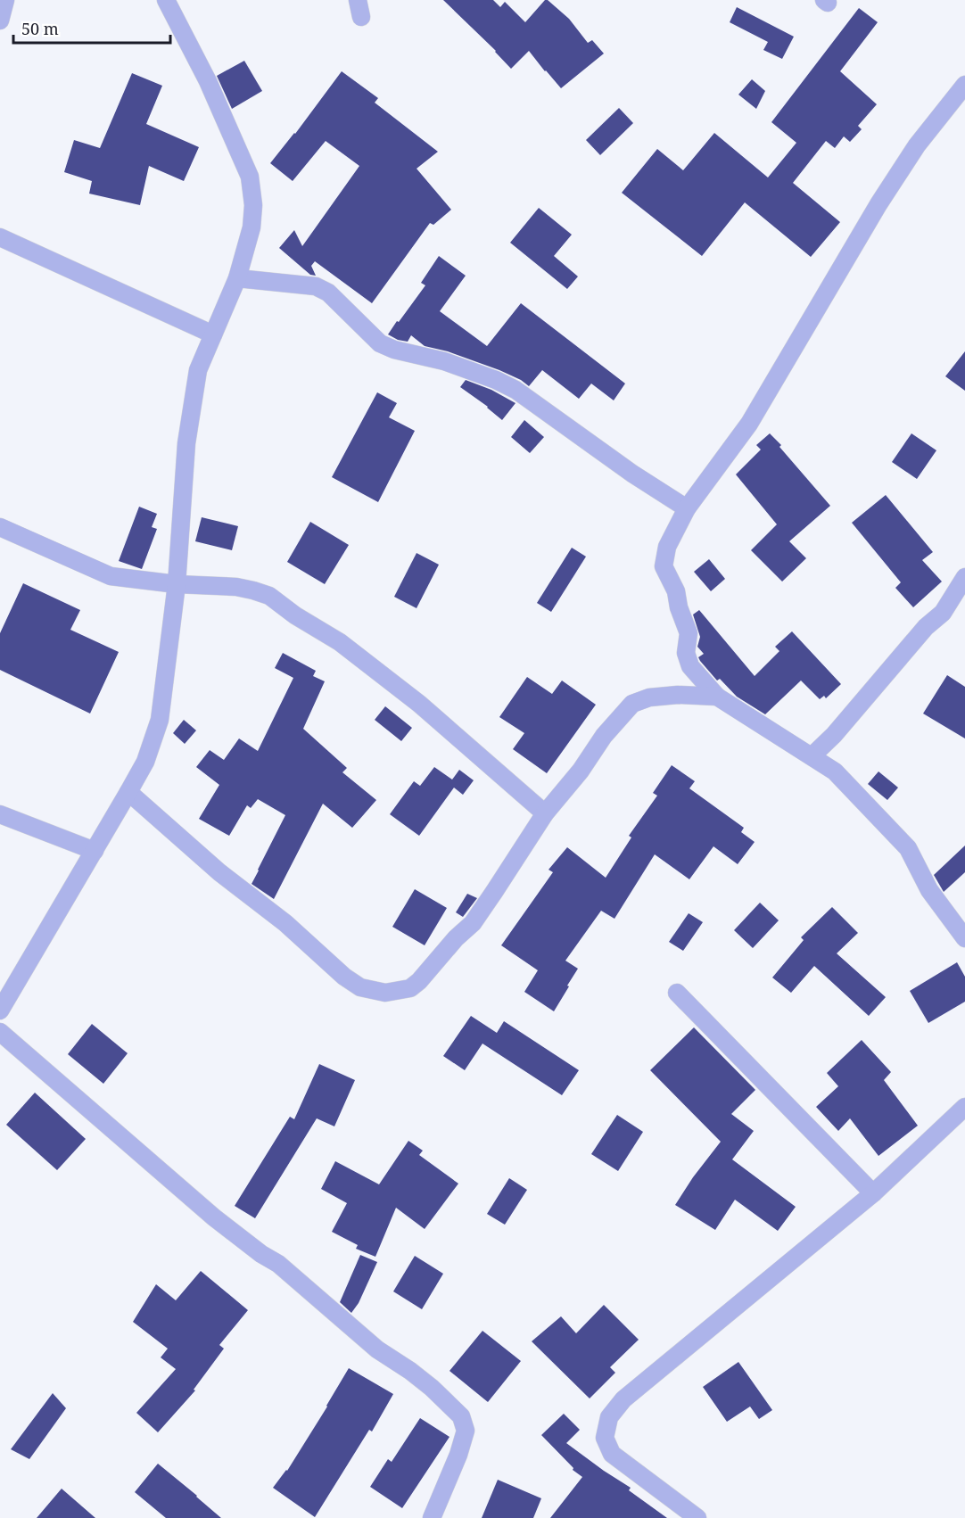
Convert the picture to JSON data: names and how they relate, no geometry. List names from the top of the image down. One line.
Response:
{"scale_bar":"50 m"}
